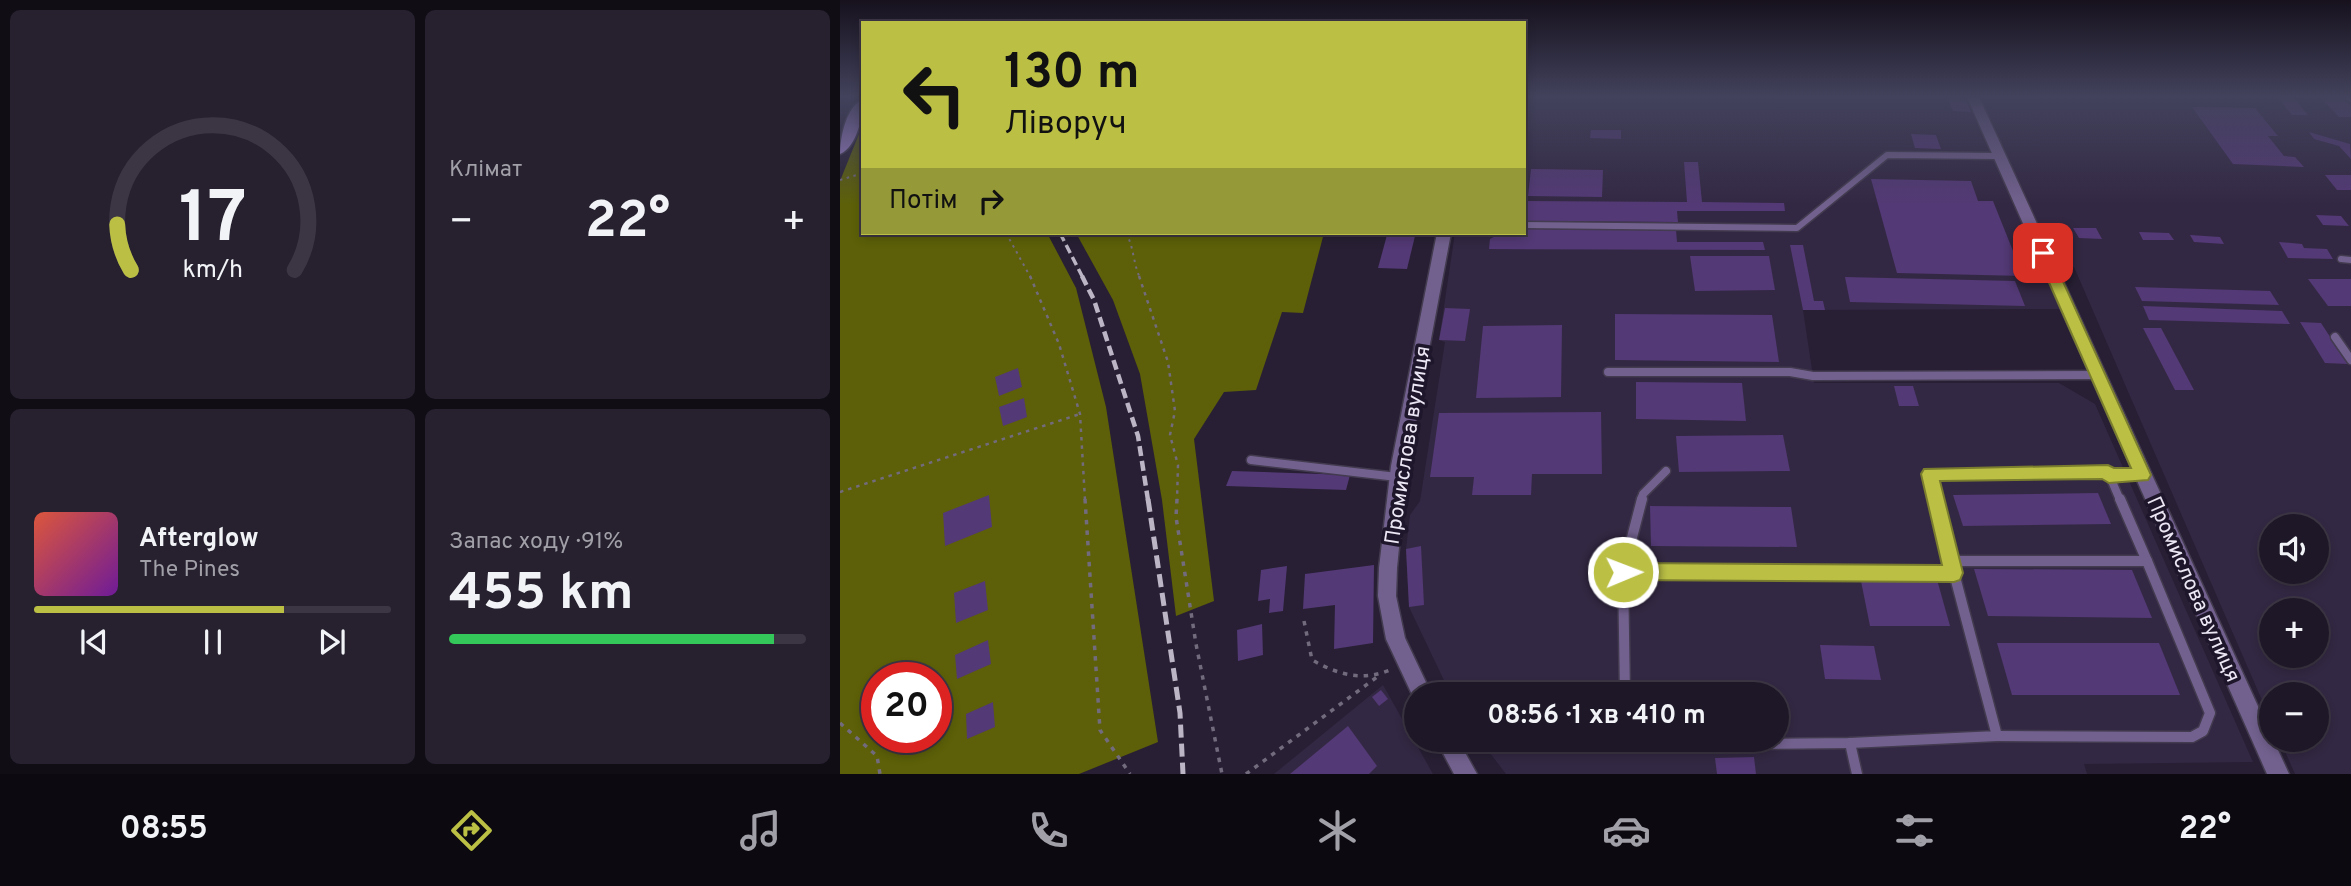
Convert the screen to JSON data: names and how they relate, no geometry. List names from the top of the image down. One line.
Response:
{"streets":{"street":["Промислова вулиця"]},"page":{"tile":["Клімат",["Запас ходу · 91%","455 km"]],"turn":["130 m","Ліворуч"],"then":"Потім","heat":["−","22°","+"],"song":["Afterglow","The Pines"],"map_buttons":["+","−"],"limit":"20","trip":"08:56 · 1 хв · 410 m","tabs":["08:55","22°"],"gauge":["17","km/h"]}}
